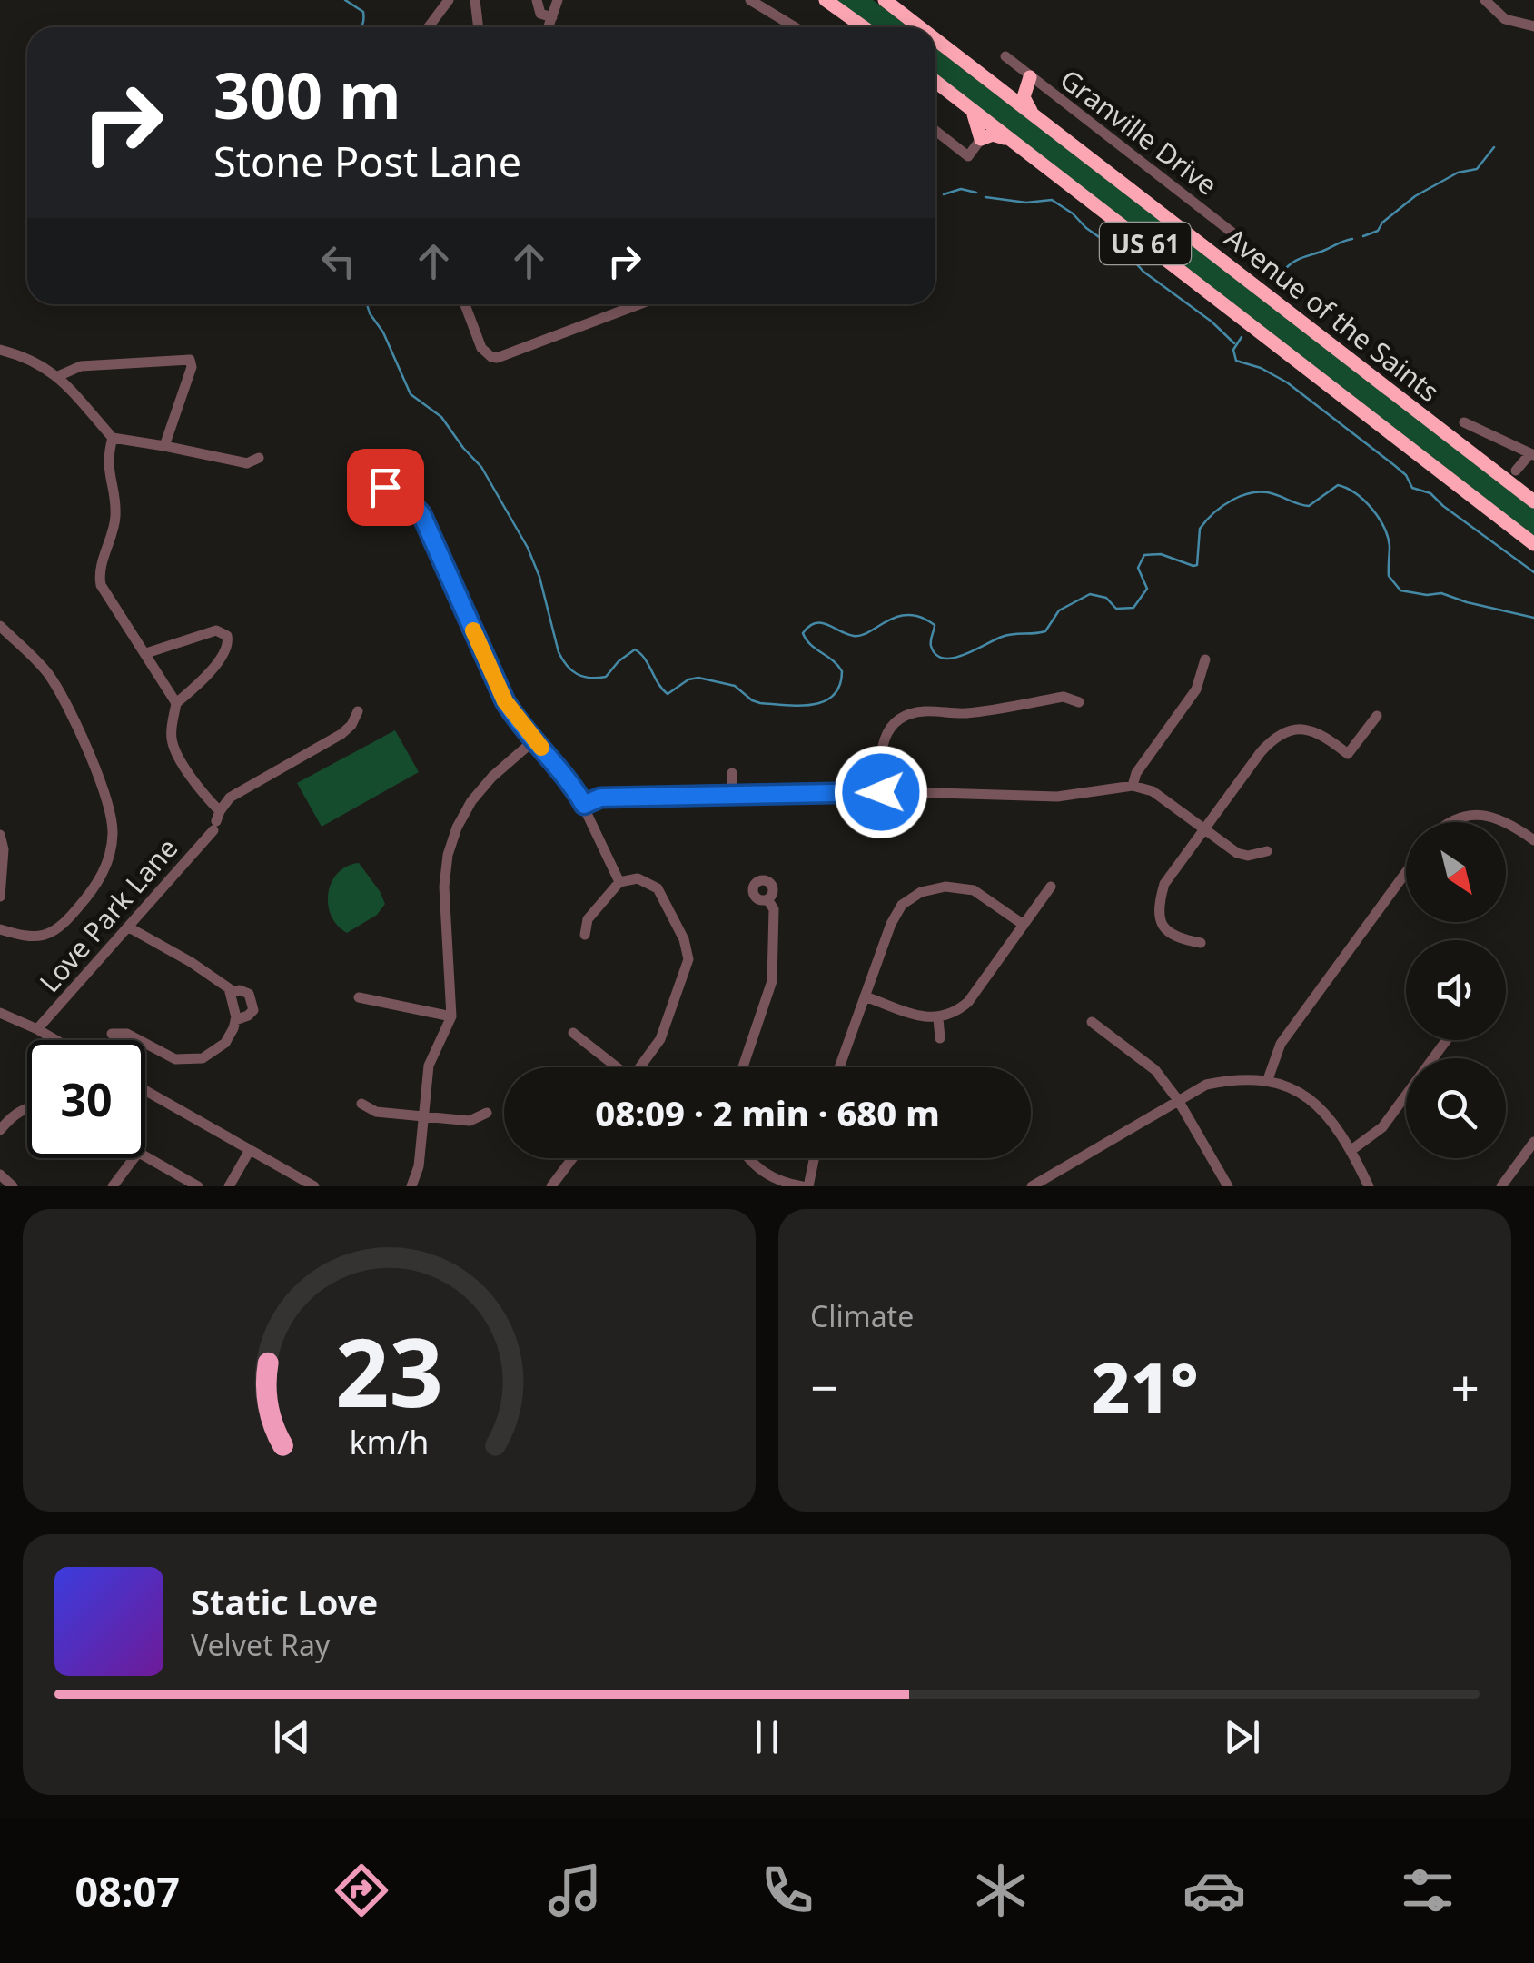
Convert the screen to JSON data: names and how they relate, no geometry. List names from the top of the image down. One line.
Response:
{"streets":{"highway":["US 61","Avenue of the Saints"],"street":["Granville Drive","Love Park Lane"]},"north":"bottom right","page":{"turn":["300 m","Stone Post Lane"],"limit":"30","trip":"08:09 · 2 min · 680 m","tile":"Climate","heat":["−","21°","+"],"song":["Static Love","Velvet Ray"],"tabs":"08:07","gauge":["23","km/h"]}}
